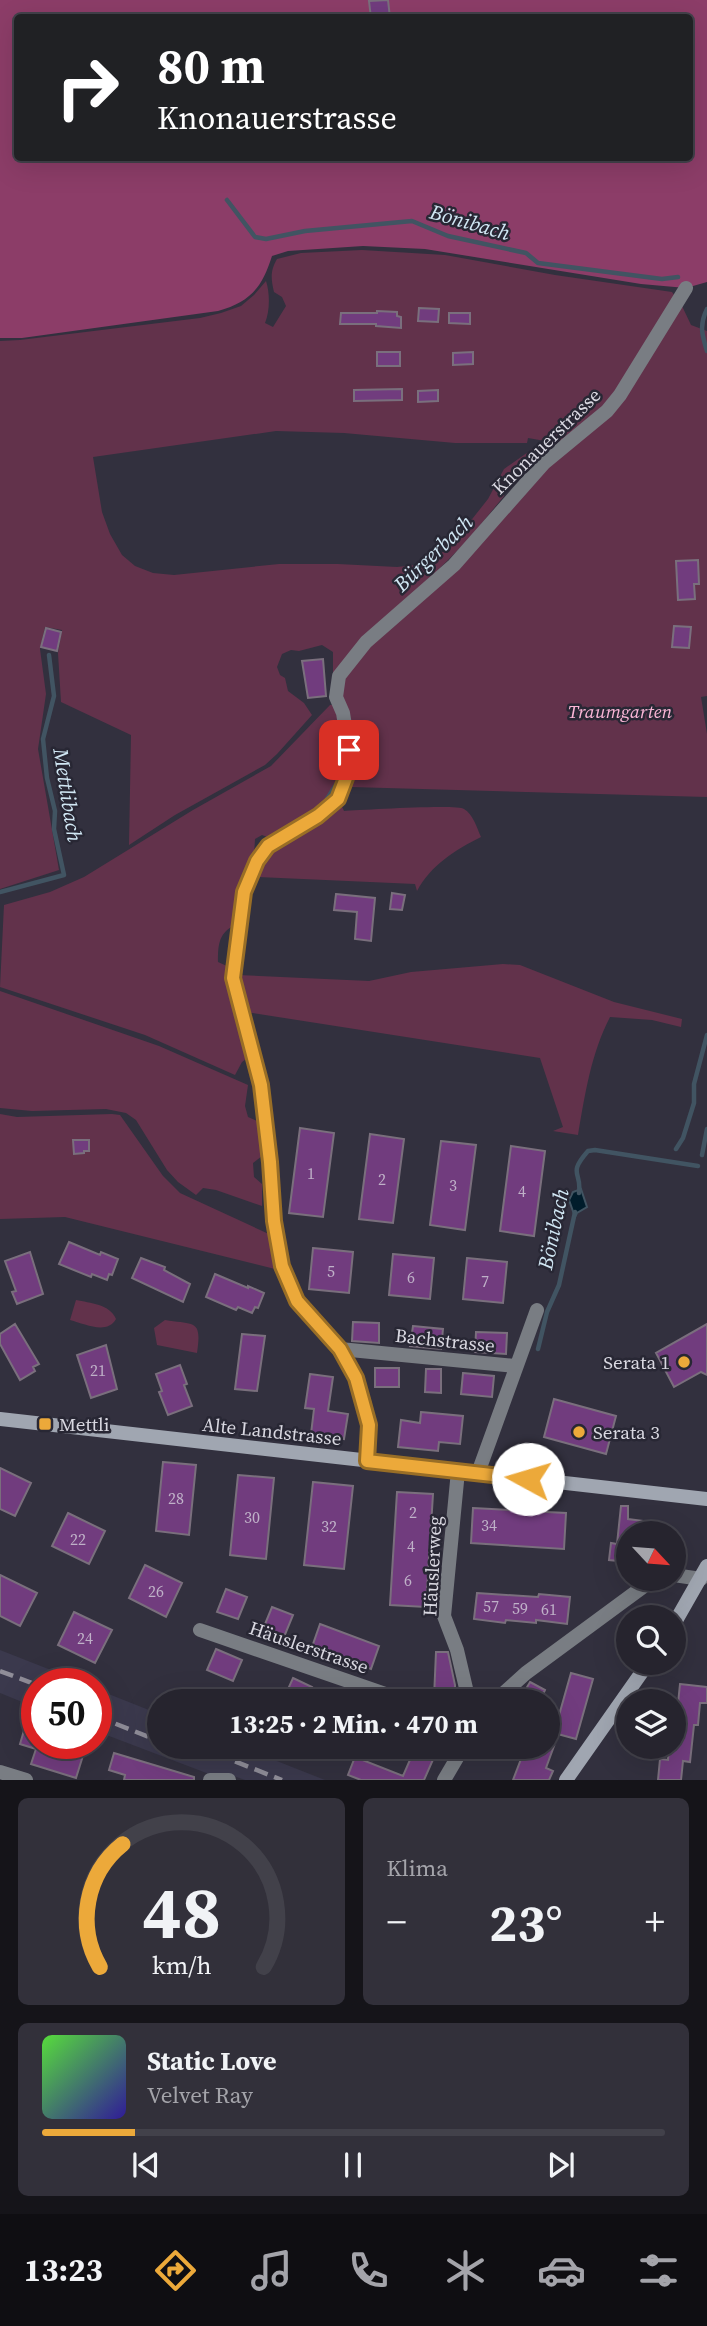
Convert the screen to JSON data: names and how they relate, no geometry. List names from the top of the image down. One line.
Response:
{"streets":{"main road":["Alte Landstrasse"],"street":["Knonauerstrasse","Bachstrasse","Häuslerweg","Häuslerstrasse"]},"crossings":[["Knonauerstrasse","Bachstrasse"],["Knonauerstrasse","Alte Landstrasse"],["Bachstrasse","Alte Landstrasse"],["Alte Landstrasse","Häuslerweg"]],"water":["Bönibach","Bürgerbach","Mettlibach"],"parks":["Traumgarten"],"places":{"other":["Serata 1","Serata 3"],"transit":["Mettli"]},"house_numbers":["1","2","3","4","5","6","7","21","28","2","30","34","32","22","4","6","26","57","59","61","24"],"north":"bottom right","page":{"turn":["80 m","Knonauerstrasse"],"limit":"50","trip":"13:25 · 2 Min. · 470 m","tile":"Klima","heat":["−","23°","+"],"song":["Static Love","Velvet Ray"],"tabs":"13:23","gauge":["48","km/h"]}}
